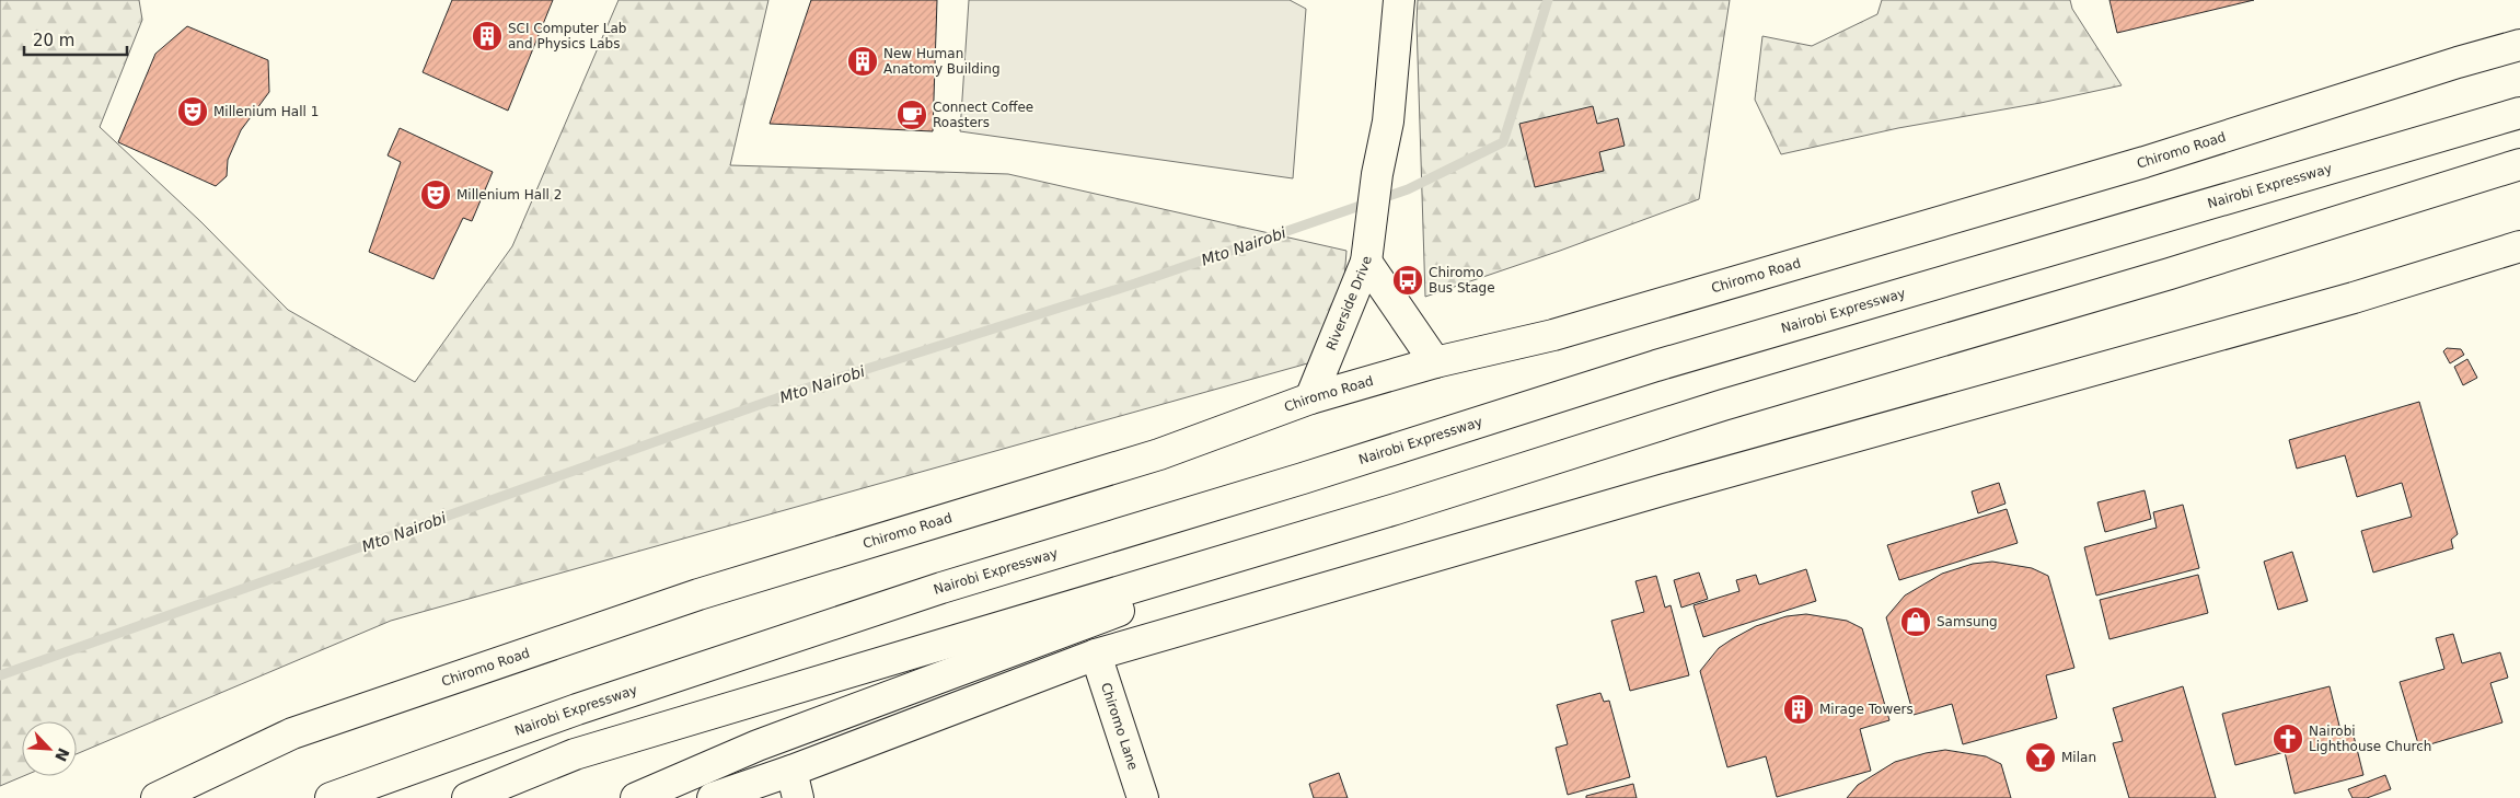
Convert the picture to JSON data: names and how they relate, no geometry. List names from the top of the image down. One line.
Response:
{"streets":{"main road":["Chiromo Road","Nairobi Expressway","Riverside Drive","Chiromo Lane"]},"crossings":[["Chiromo Road","Riverside Drive"]],"water":["Mto Nairobi"],"places":{"building":["SCI Computer Lab and Physics Labs","New Human Anatomy Building","Mirage Towers"],"theatre":["Millenium Hall 1","Millenium Hall 2"],"cafe":["Connect Coffee Roasters"],"bus stop":["Chiromo Bus Stage"],"shop":["Samsung"],"church":["Nairobi Lighthouse Church"],"bar":["Milan"]},"scale_bar":"20 m","north":"bottom right"}
